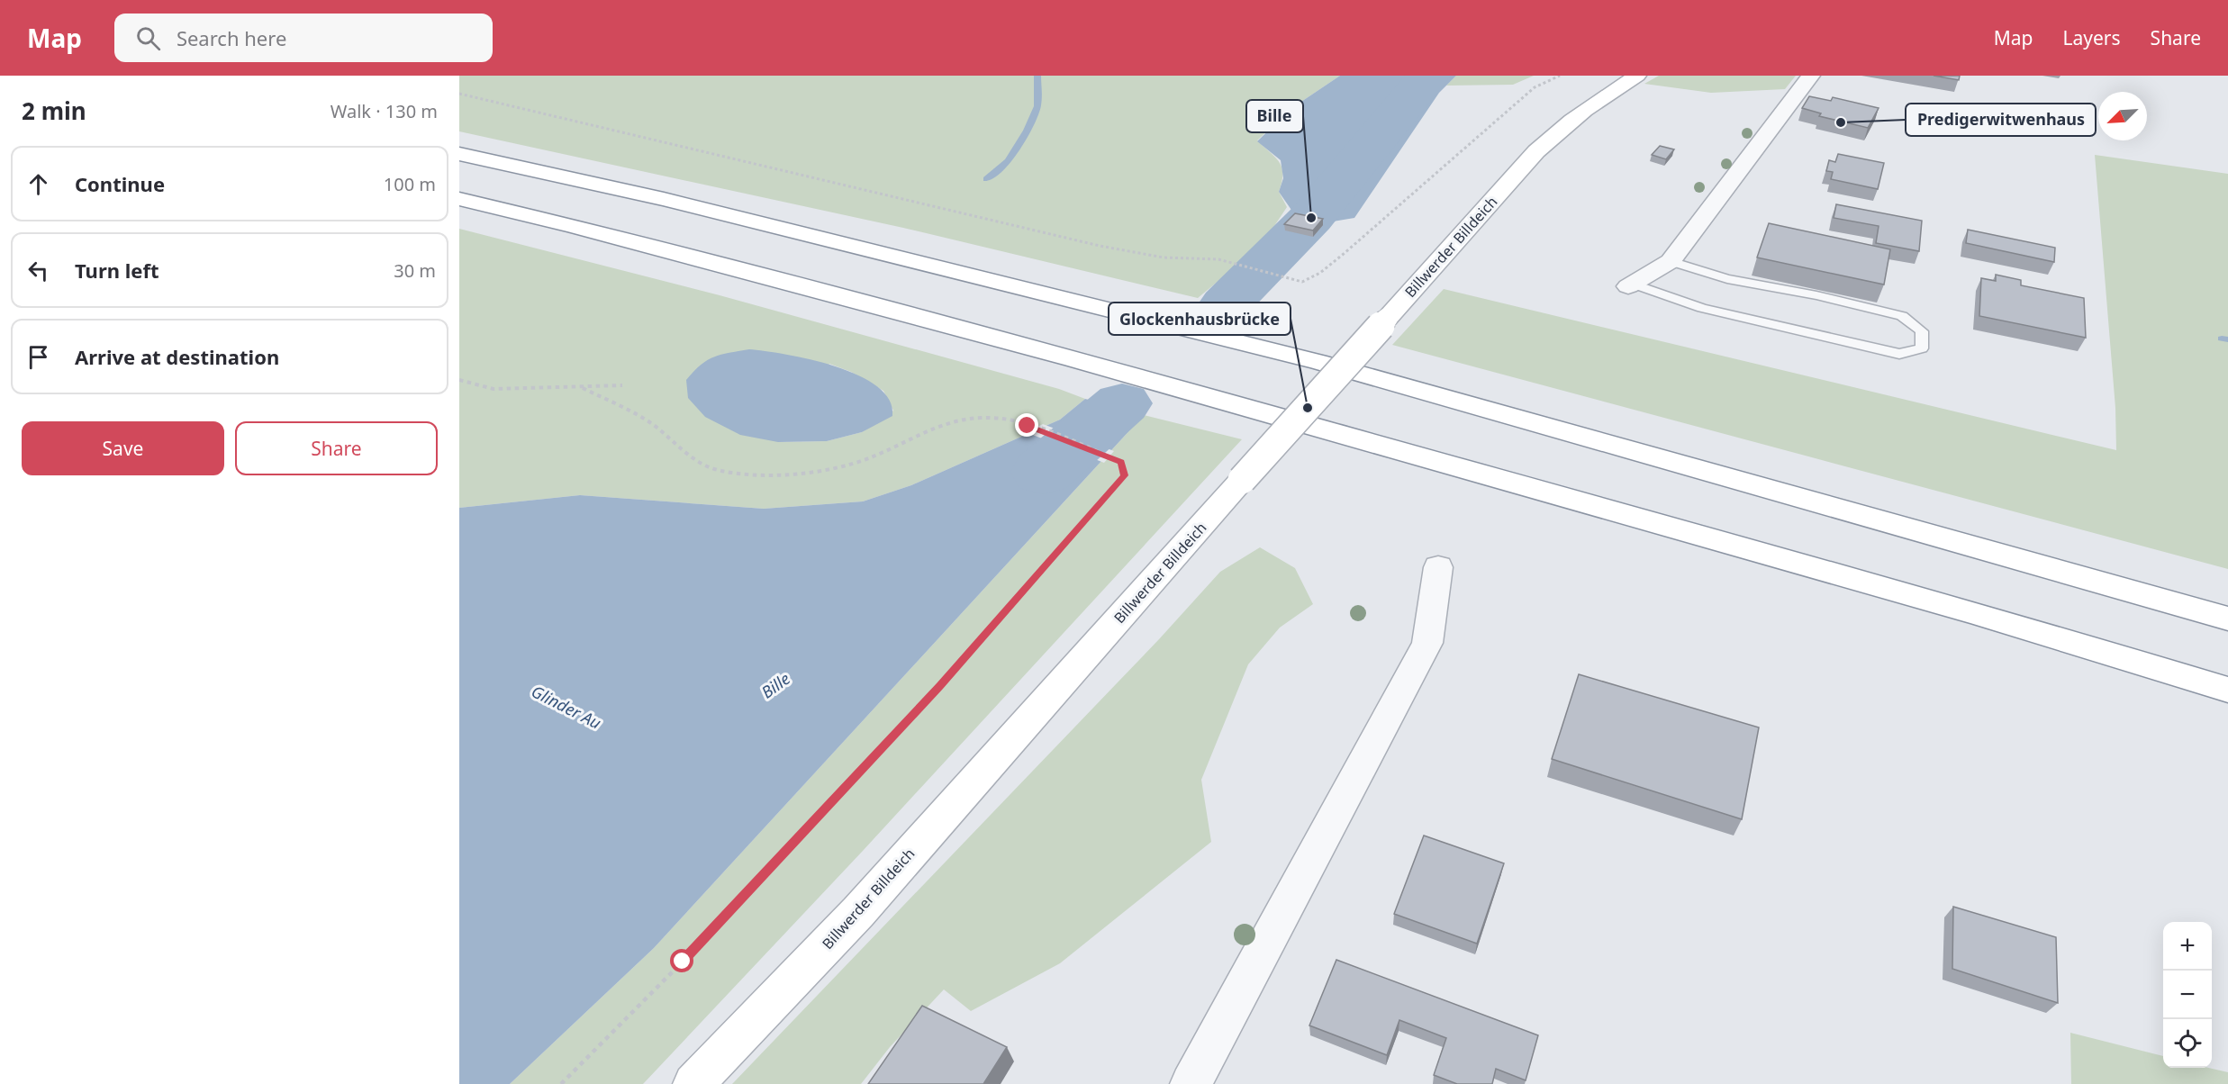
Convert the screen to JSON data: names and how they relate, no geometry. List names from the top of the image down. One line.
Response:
{"streets":{"main road":["Billwerder Billdeich"]},"water":["Bille","Glinder Au"],"places":["Predigerwitwenhaus","Bille","Glockenhausbrücke"],"north":"bottom left","page":{"header":"Map","search":"Search here","nav":["Map","Layers","Share"],"heading":["2 min","Walk · 130 m"],"list":[["Continue","100 m"],["Turn left","30 m"],"Arrive at destination"],"buttons":["Save","Share"],"map_buttons":["+","−"]}}
